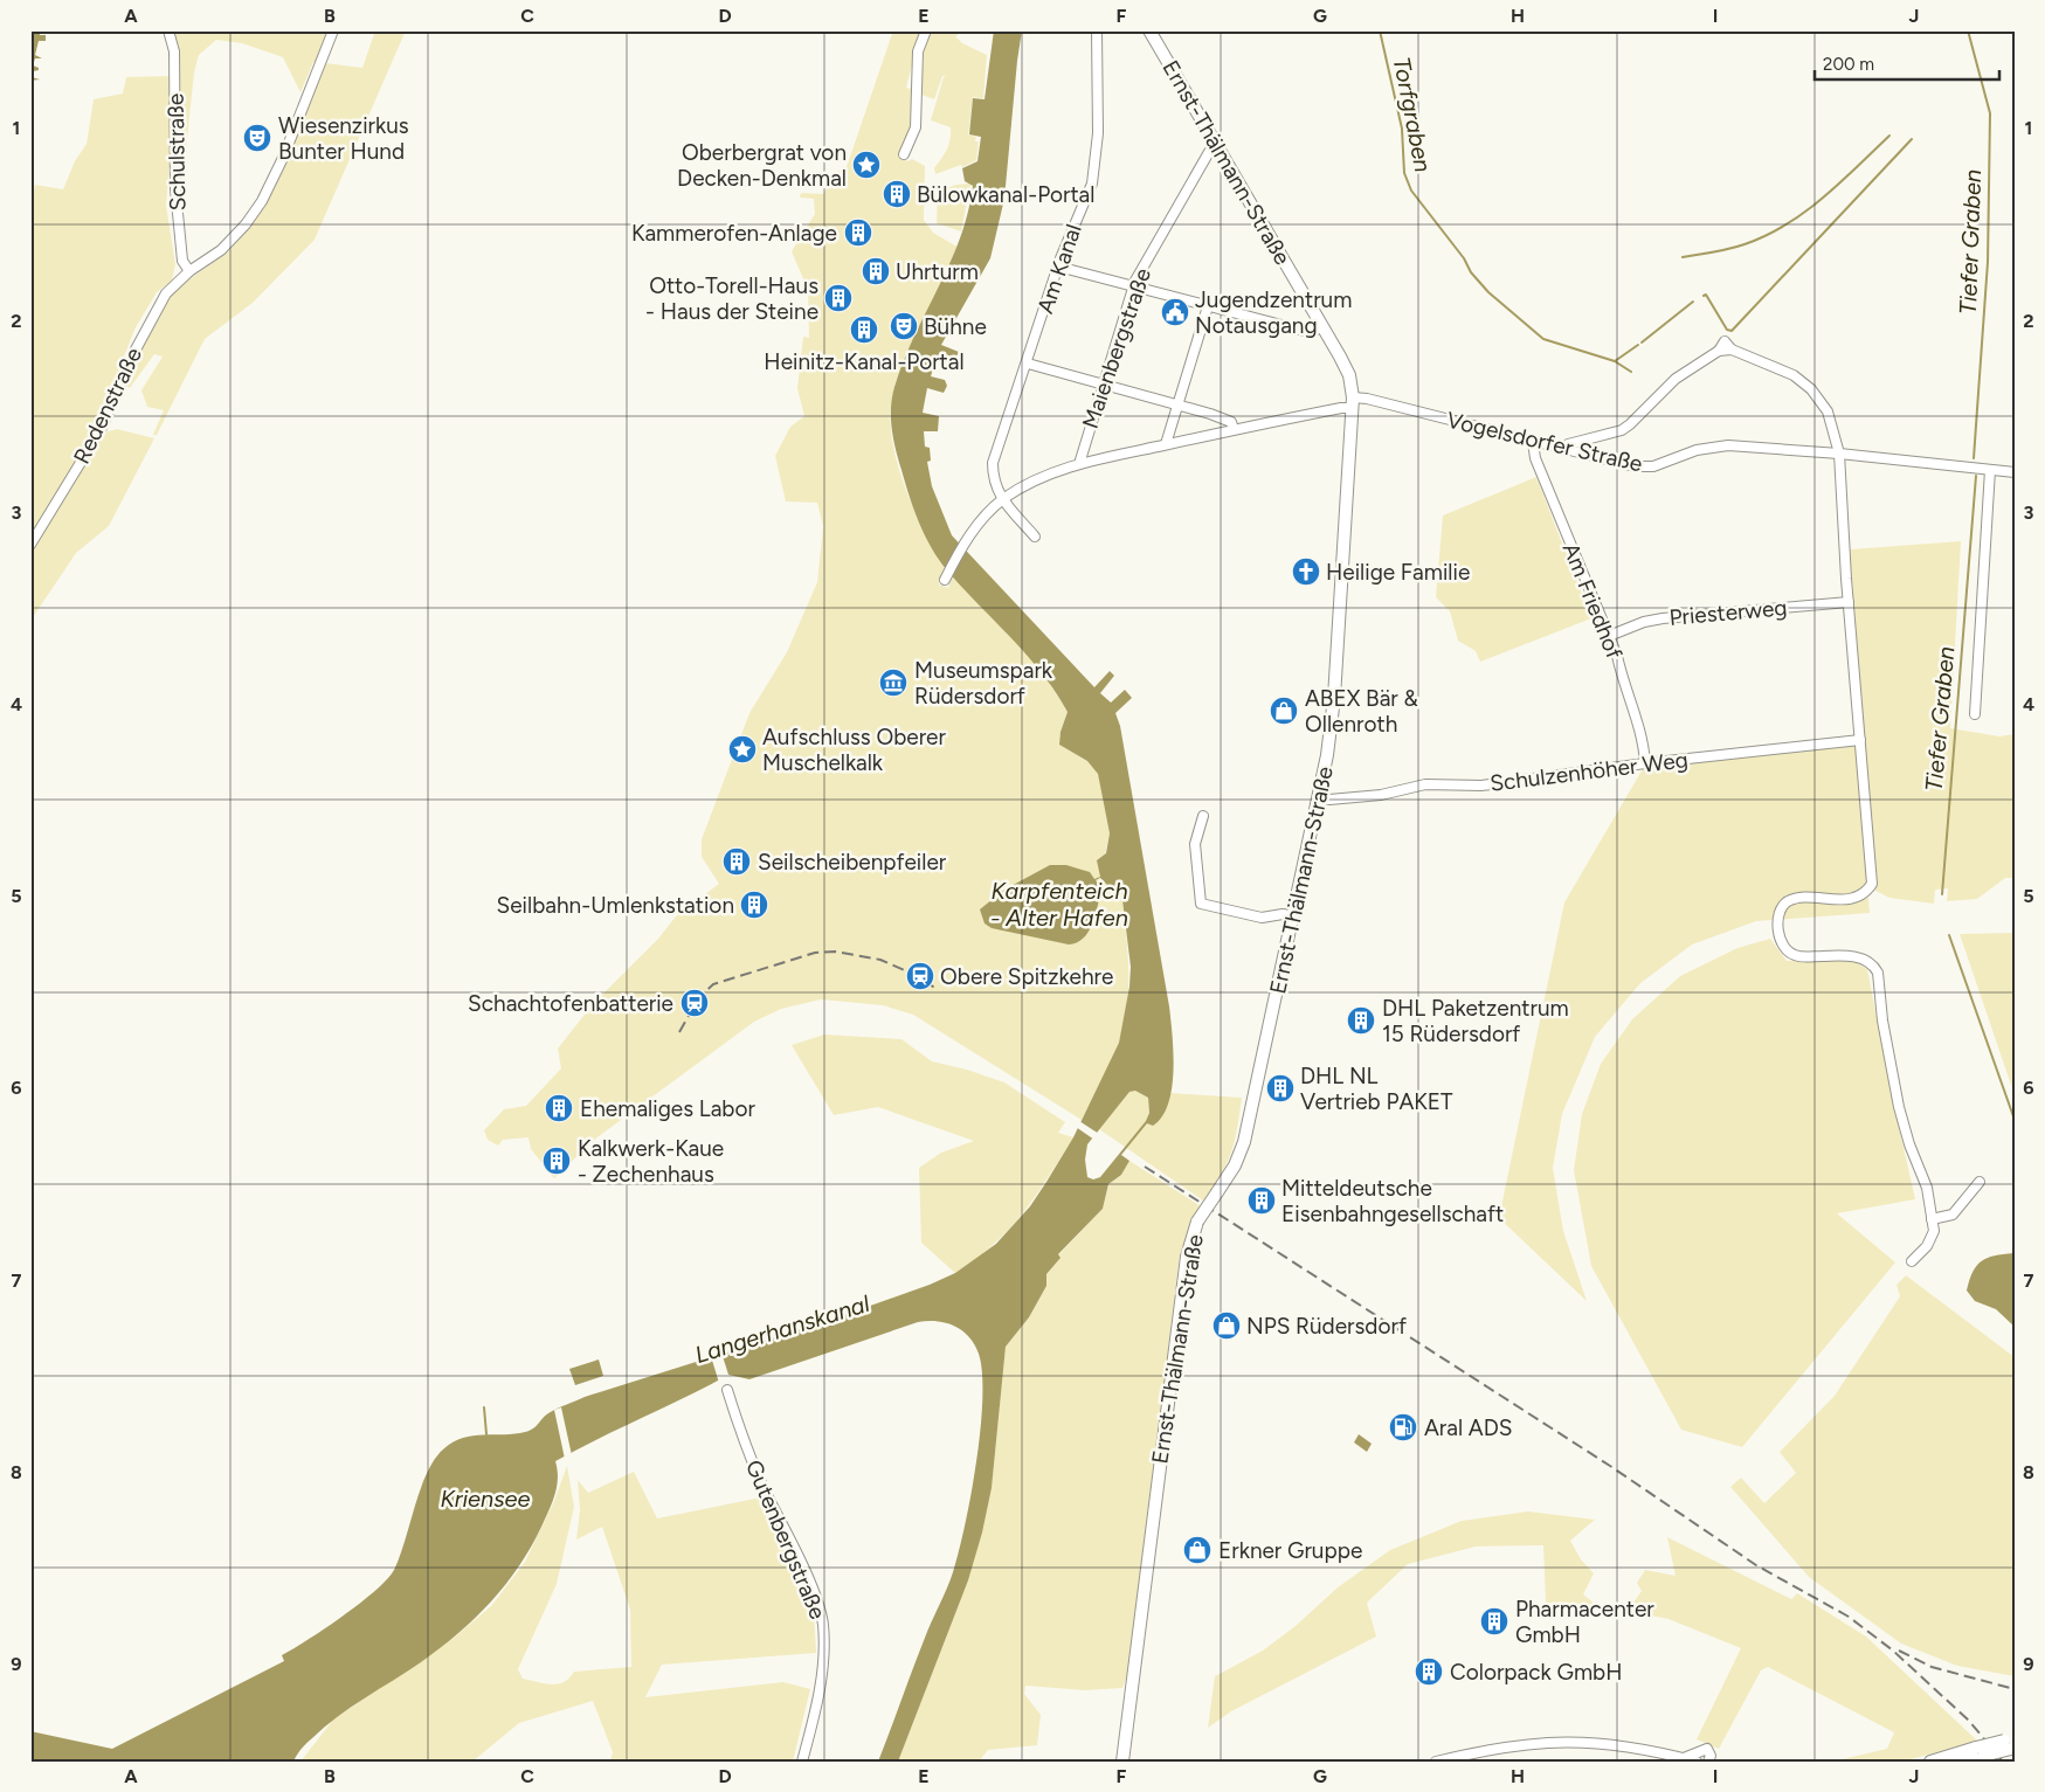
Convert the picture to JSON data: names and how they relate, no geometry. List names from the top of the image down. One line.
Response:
{"streets":{"main road":["Ernst-Thälmann-Straße"],"street":["Schulstraße","Am Kanal","Maienbergstraße","Redenstraße","Vogelsdorfer Straße","Am Friedhof","Priesterweg","Schulzenhöher Weg","Gutenbergstraße"]},"crossings":[["Schulstraße","Redenstraße"],["Ernst-Thälmann-Straße","Maienbergstraße"],["Ernst-Thälmann-Straße","Vogelsdorfer Straße"],["Ernst-Thälmann-Straße","Schulzenhöher Weg"],["Am Kanal","Vogelsdorfer Straße"],["Maienbergstraße","Vogelsdorfer Straße"],["Vogelsdorfer Straße","Am Friedhof"],["Am Friedhof","Priesterweg"],["Am Friedhof","Schulzenhöher Weg"]],"water":["Torfgraben","Tiefer Graben","Karpfenteich - Alter Hafen","Langerhanskanal","Kriensee"],"places":{"theatre":["Wiesenzirkus Bunter Hund","Bühne"],"place":["Oberbergrat von Decken-Denkmal","Aufschluss Oberer Muschelkalk"],"building":["Bülowkanal-Portal","Kammerofen-Anlage","Uhrturm","Otto-Torell-Haus - Haus der Steine","Heinitz-Kanal-Portal","Seilscheibenpfeiler","Seilbahn-Umlenkstation","DHL Paketzentrum 15 Rüdersdorf","DHL NL Vertrieb PAKET","Ehemaliges Labor","Kalkwerk-Kaue - Zechenhaus","Mitteldeutsche Eisenbahngesellschaft","Pharmacenter GmbH","Colorpack GmbH"],"public building":["Jugendzentrum Notausgang"],"church":["Heilige Familie"],"museum":["Museumspark Rüdersdorf"],"shop":["ABEX Bär & Ollenroth","NPS Rüdersdorf","Erkner Gruppe"],"station":["Obere Spitzkehre","Schachtofenbatterie"],"fuel station":["Aral ADS"]},"scale_bar":"200 m","grid":{"columns":["A","B","C","D","E","F","G","H","I","J"],"rows":["1","2","3","4","5","6","7","8","9"]}}
